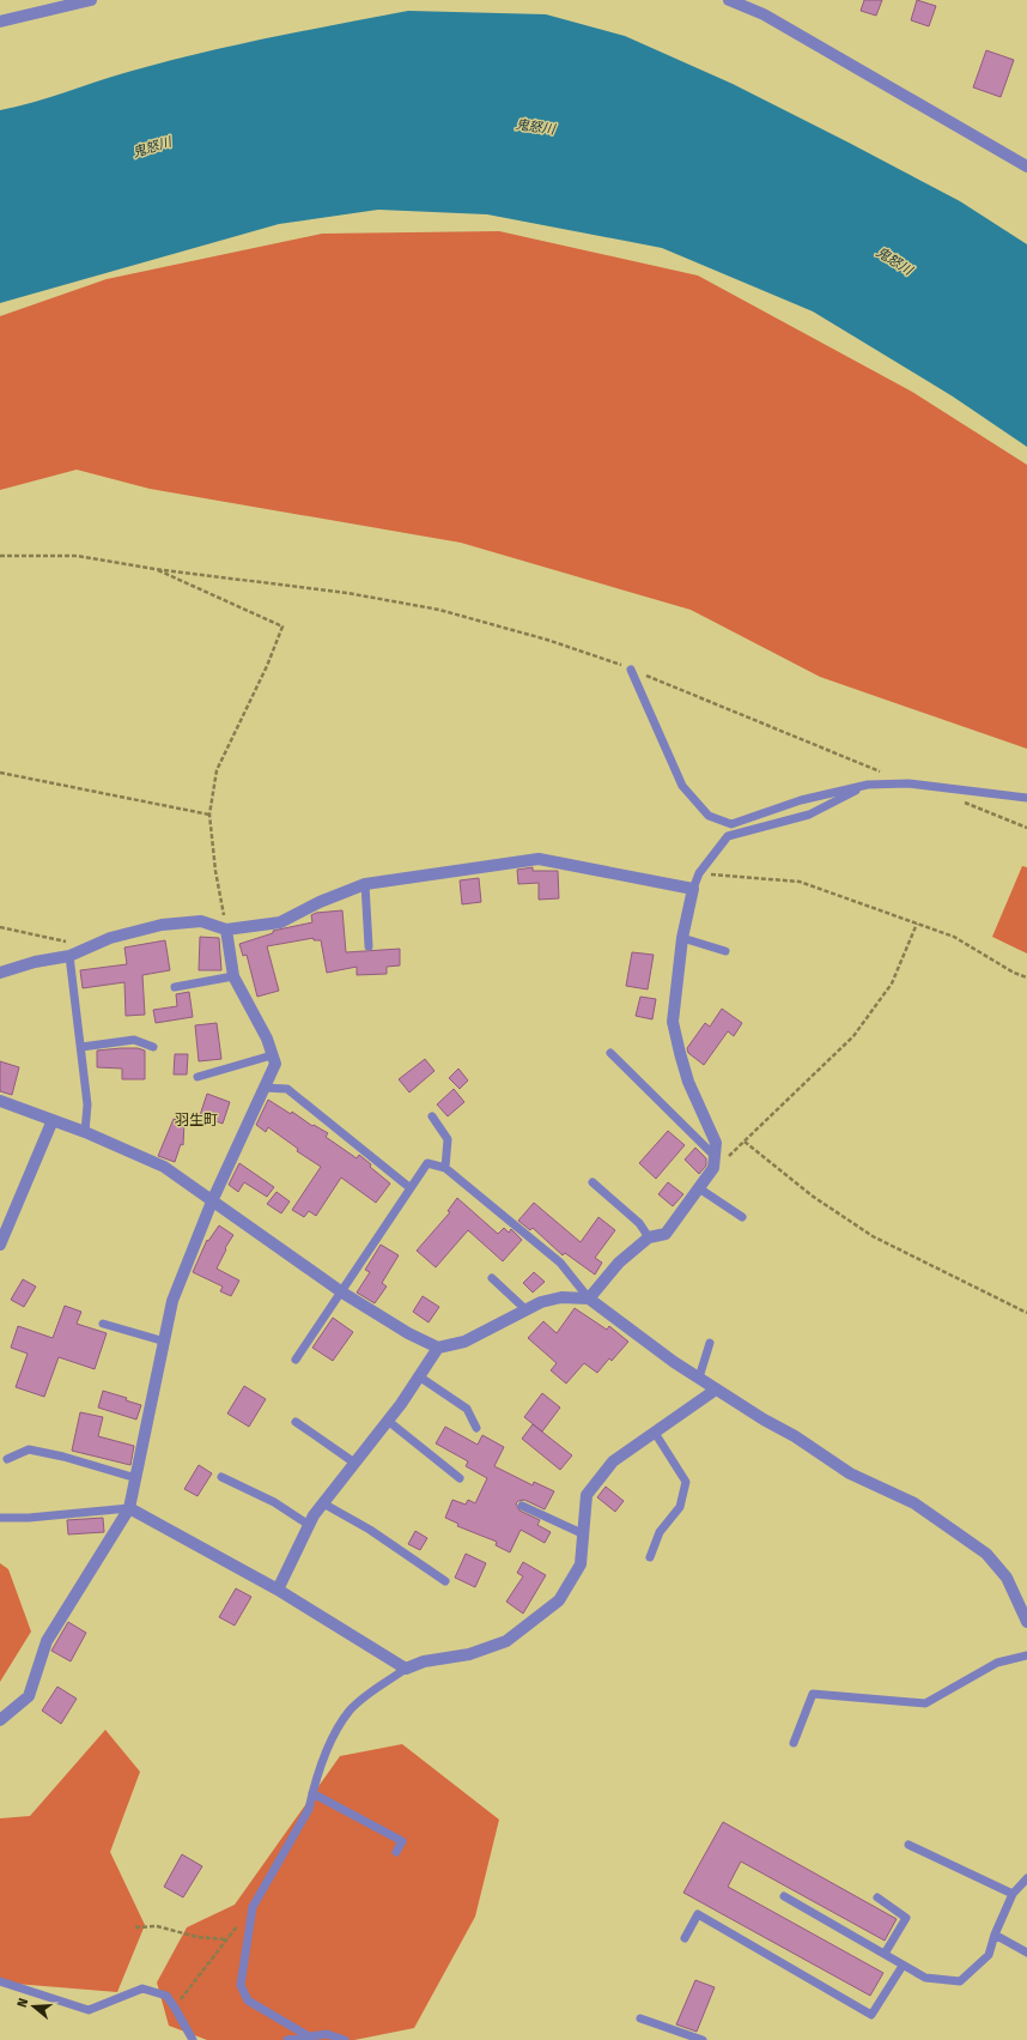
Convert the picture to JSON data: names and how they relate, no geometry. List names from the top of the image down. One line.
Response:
{"districts":["羽生町"],"water":["鬼怒川"],"north":"left"}
